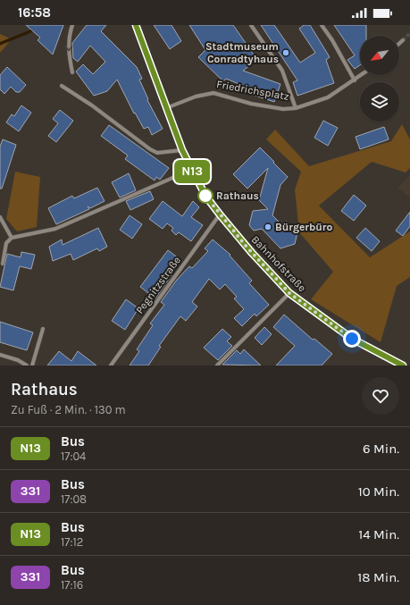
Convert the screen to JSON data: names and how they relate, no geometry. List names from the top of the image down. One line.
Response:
{"streets":{"main road":["Bahnhofstraße"],"street":["Friedrichsplatz","Pegnitzstraße"]},"crossings":[["Bahnhofstraße","Pegnitzstraße"]],"places":["Stadtmuseum Conradtyhaus","Rathaus","Bürgerbüro"],"lines":["bus line N13"],"north":"bottom left","page":{"status":"16:58","on_map":"N13","heading":["Rathaus","Zu Fuß · 2 Min. · 130 m"],"list":[{"mark":"N13","name":"Bus","note":"17:04","value":"6 Min."},{"mark":"331","name":"Bus","note":"17:08","value":"10 Min."},{"mark":"N13","name":"Bus","note":"17:12","value":"14 Min."},{"mark":"331","name":"Bus","note":"17:16","value":"18 Min."}]}}
